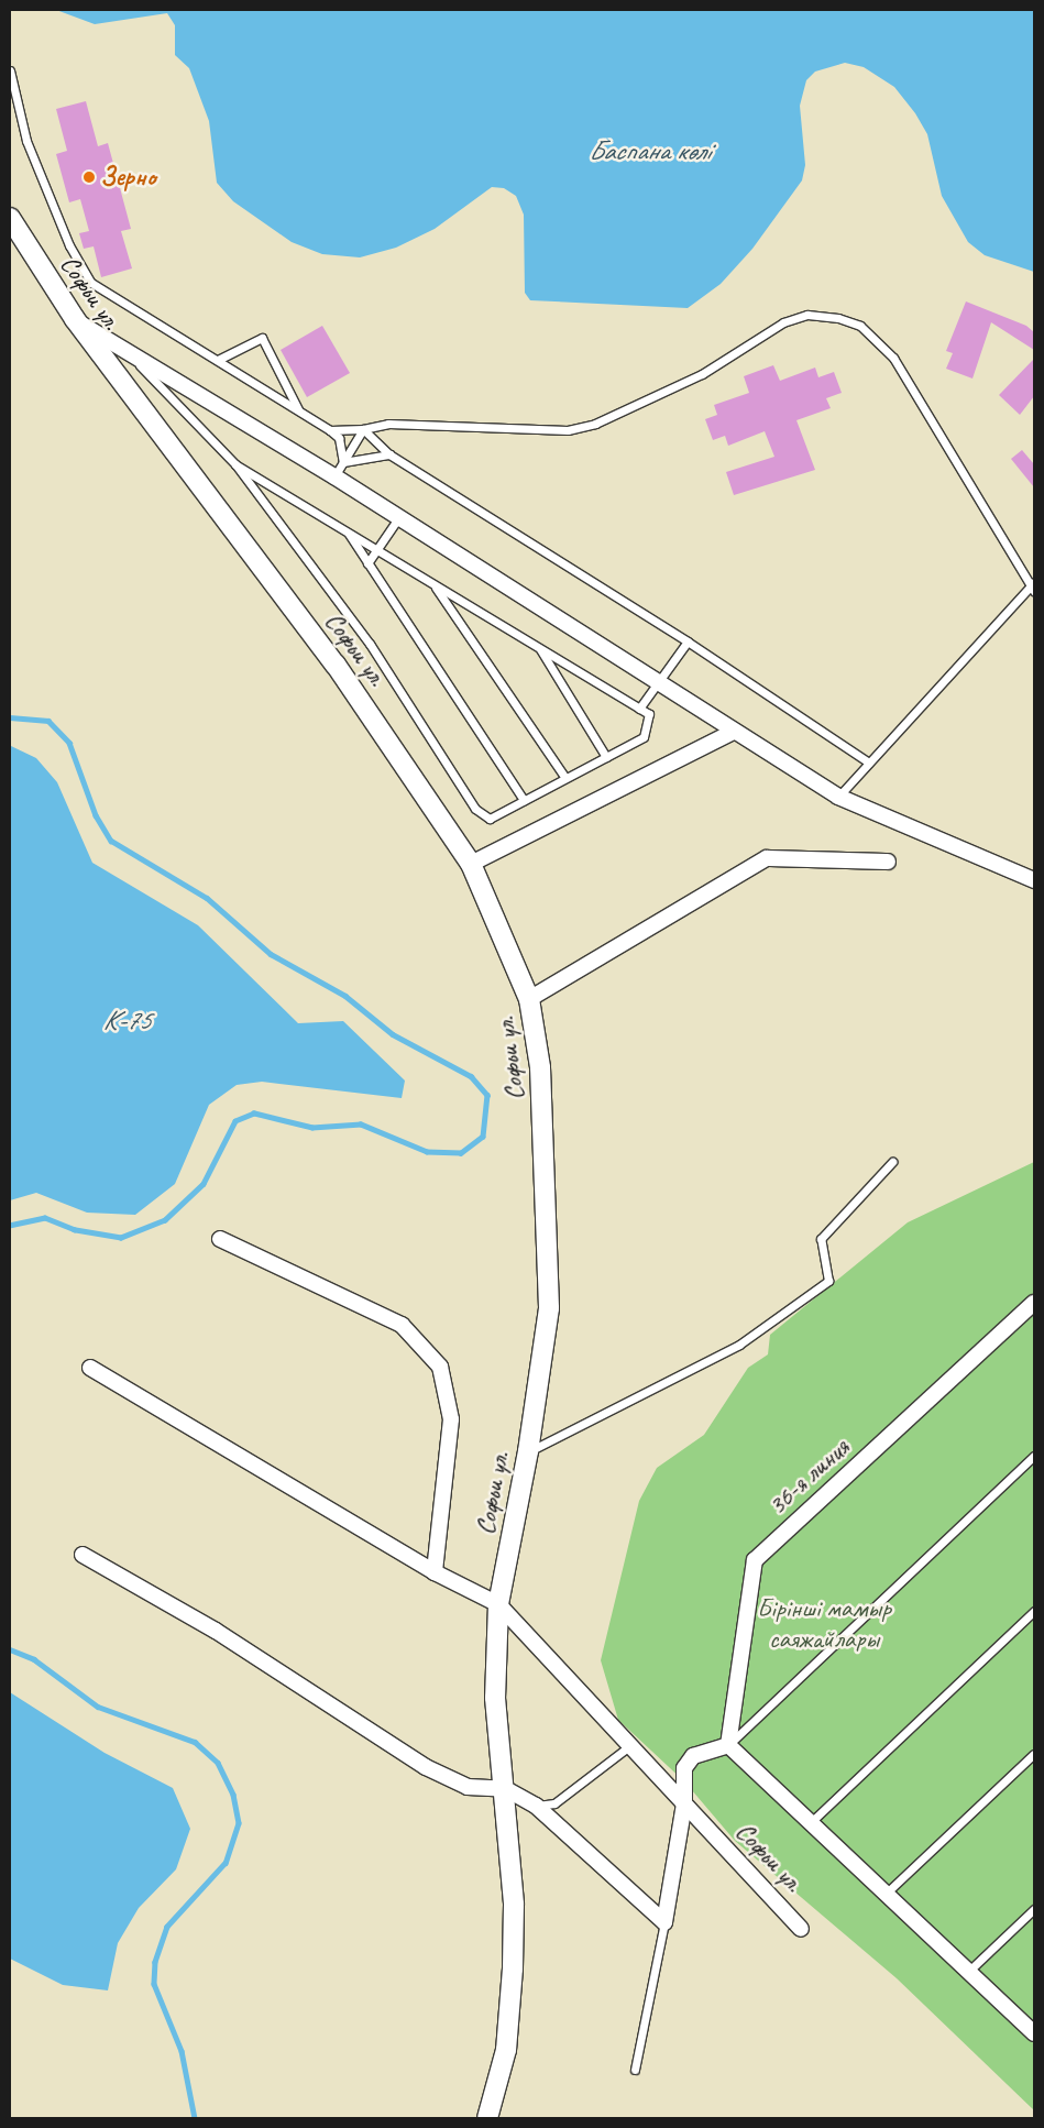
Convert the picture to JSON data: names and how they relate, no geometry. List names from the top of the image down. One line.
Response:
{"streets":{"street":["Софьи ул.","36-я линия"]},"water":["Баспана көлі","К-75"],"parks":["Бірінші мамыр саяжайлары"],"places":["Зерно"]}
